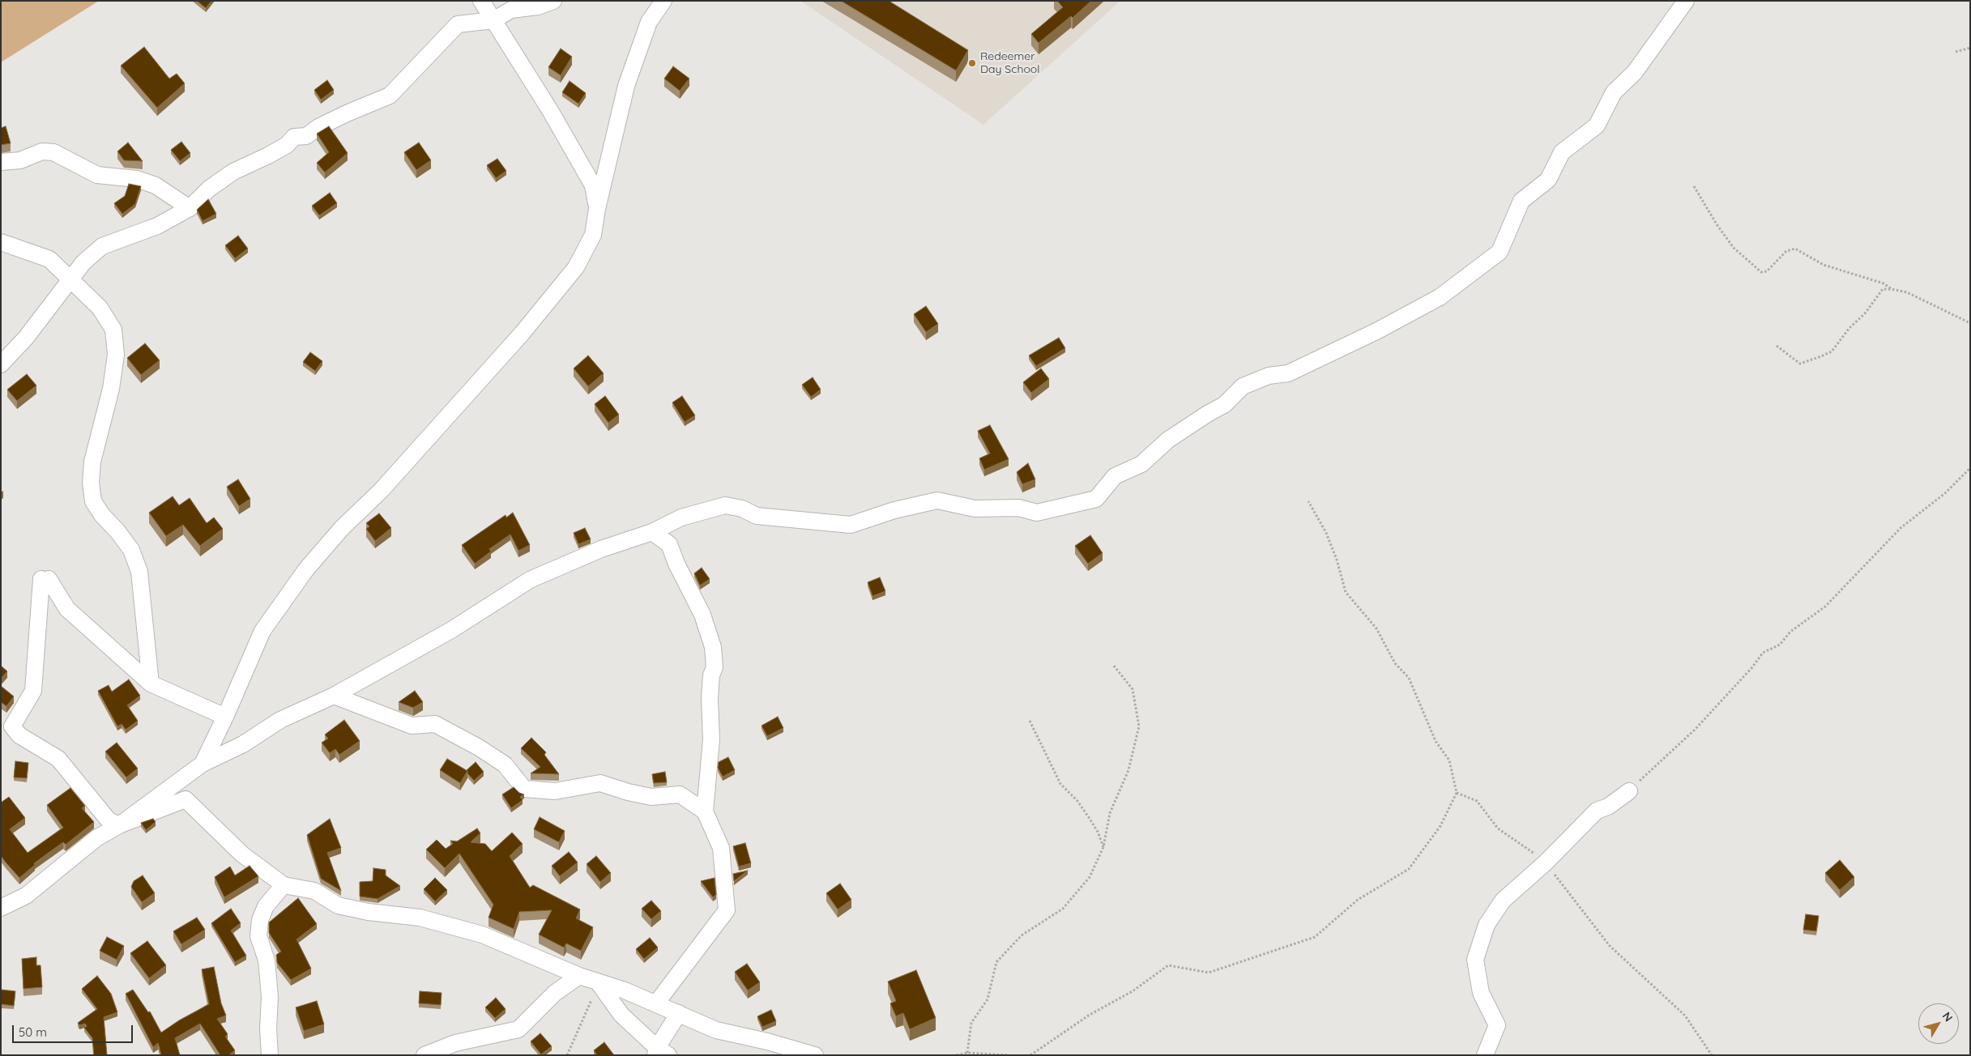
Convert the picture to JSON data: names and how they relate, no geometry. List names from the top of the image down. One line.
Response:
{"places":["Redeemer Day School"],"scale_bar":"50 m","north":"top right"}
